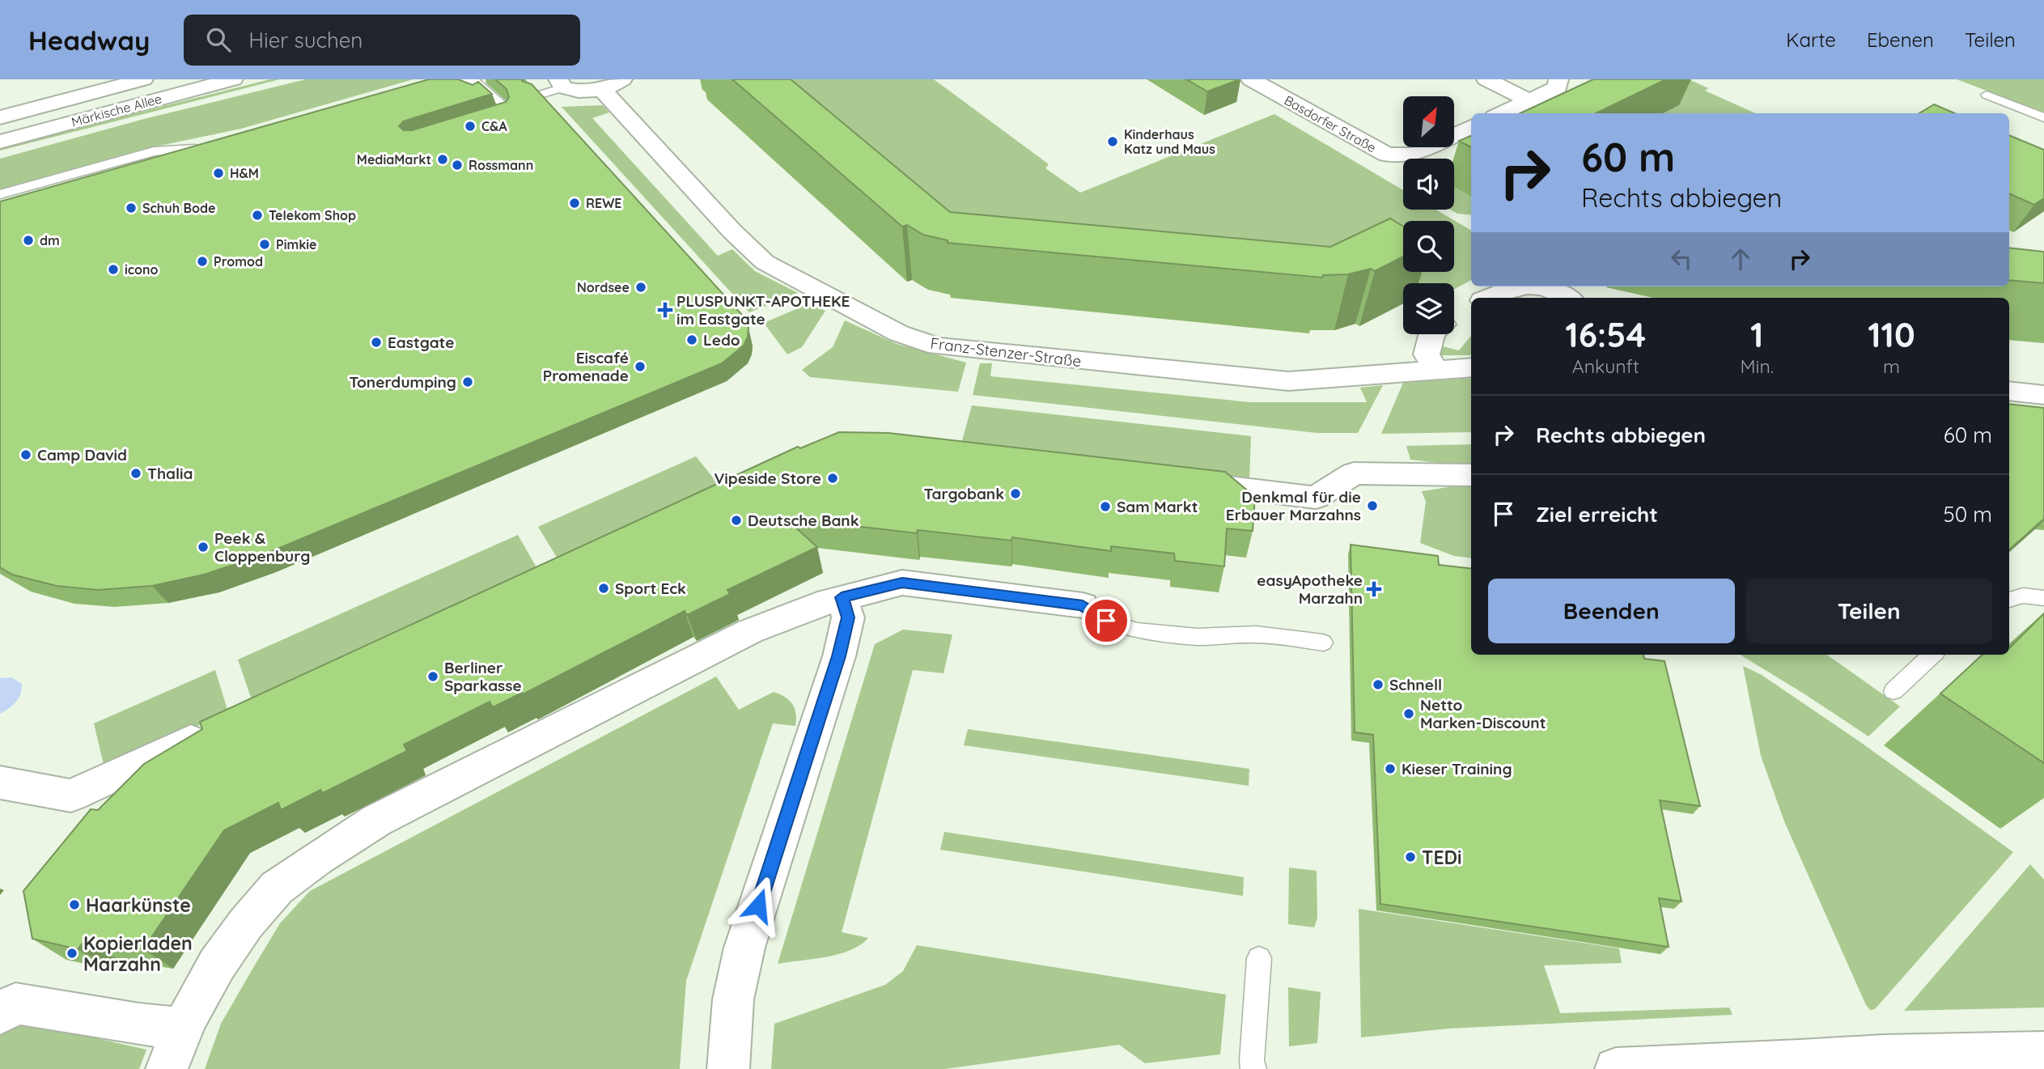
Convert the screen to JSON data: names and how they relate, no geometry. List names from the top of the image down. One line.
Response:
{"streets":{"street":["Märkische Allee","Basdorfer Straße","Franz-Stenzer-Straße"]},"places":{"other":["C&A","Kinderhaus Katz und Maus","MediaMarkt","Rossmann","H&M","REWE","Schuh Bode","Telekom Shop","dm","Pimkie","Promod","icono","Nordsee","Ledo","Eastgate","Eiscafé Promenade","Tonerdumping","Camp David","Thalia","Vipeside Store","Targobank","Denkmal für die Erbauer Marzahns","Sam Markt","Deutsche Bank","Peek & Cloppenburg","Sport Eck","Berliner Sparkasse","Schnell","Netto Marken-Discount","Kieser Training","TEDi","Haarkünste","Kopierladen Marzahn"],"health":["PLUSPUNKT-APOTHEKE im Eastgate","easyApotheke Marzahn"]},"north":"top right","page":{"header":"Headway","search":"Hier suchen","nav":["Karte","Ebenen","Teilen"],"turn":["60 m","Rechts abbiegen"],"eta":["16:54","Ankunft","1","Min.","110","m"],"list":[{"name":"Rechts abbiegen","value":"60 m"},{"name":"Ziel erreicht","value":"50 m"}],"buttons":["Beenden","Teilen"]}}
